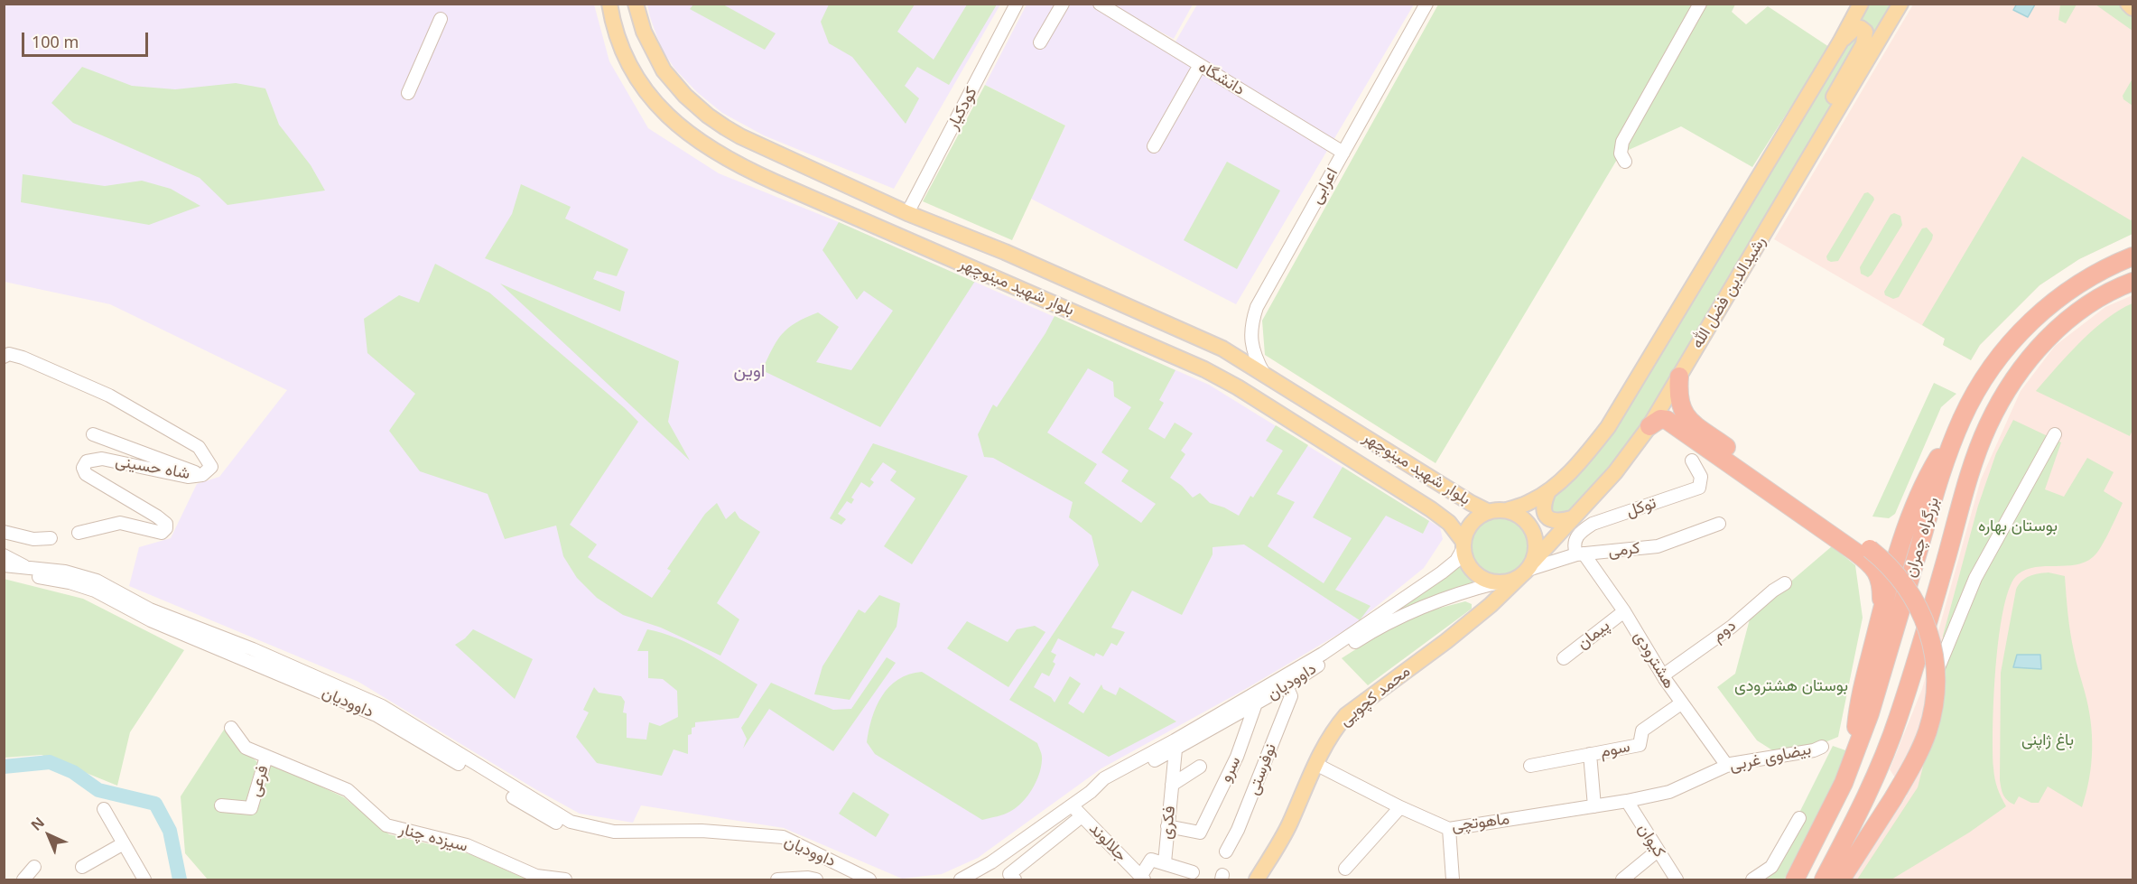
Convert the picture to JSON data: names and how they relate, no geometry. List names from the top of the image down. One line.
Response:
{"streets":{"highway":["بزرگراه چمران"],"main road":["بلوار شهید مینوچهر","رشیدالدین فضل الله","محمد کچویی"],"street":["دانشگاه","کودکیار","اعرابی","شاه حسینی","توکل","کرمی","دوم","پیمان","هشترودی","داوودیان","سوم","بیضاوی غربی","سرو","نوفرستی","فرعی","فکری","ماهوتچی","سیزده چنار","کیوان","جلالوند"]},"crossings":[["دانشگاه","اعرابی"],["کودکیار","بلوار شهید مینوچهر"],["اعرابی","بلوار شهید مینوچهر"],["بلوار شهید مینوچهر","رشیدالدین فضل الله"],["بلوار شهید مینوچهر","کرمی"],["بلوار شهید مینوچهر","داوودیان"],["بلوار شهید مینوچهر","محمد کچویی"],["رشیدالدین فضل الله","کرمی"],["رشیدالدین فضل الله","داوودیان"],["رشیدالدین فضل الله","محمد کچویی"],["توکل","کرمی"],["توکل","هشترودی"],["کرمی","هشترودی"],["کرمی","داوودیان"],["کرمی","محمد کچویی"],["دوم","هشترودی"],["پیمان","هشترودی"],["هشترودی","سوم"],["هشترودی","بیضاوی غربی"],["داوودیان","محمد کچویی"],["داوودیان","سرو"],["داوودیان","نوفرستی"],["داوودیان","فکری"],["داوودیان","جلالوند"],["محمد کچویی","ماهوتچی"],["بیضاوی غربی","ماهوتچی"],["بیضاوی غربی","کیوان"],["سرو","فکری"],["فرعی","سیزده چنار"],["فکری","جلالوند"],["ماهوتچی","کیوان"]],"districts":["اوین"],"parks":["بوستان بهاره","بوستان هشترودی","باغ ژاپنی"],"scale_bar":"100 m","north":"top left"}
